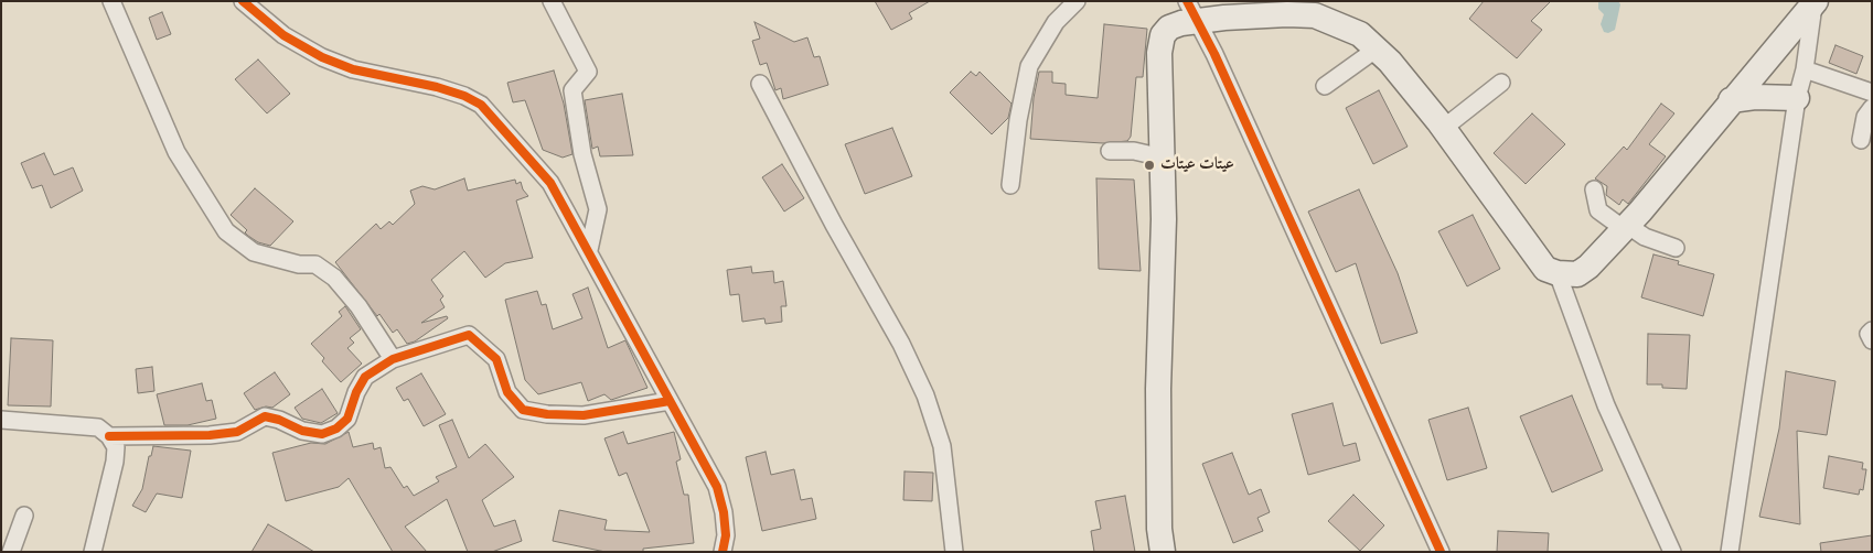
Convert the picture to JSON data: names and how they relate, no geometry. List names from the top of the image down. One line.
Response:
{"places":["عيتات عيتات"]}
